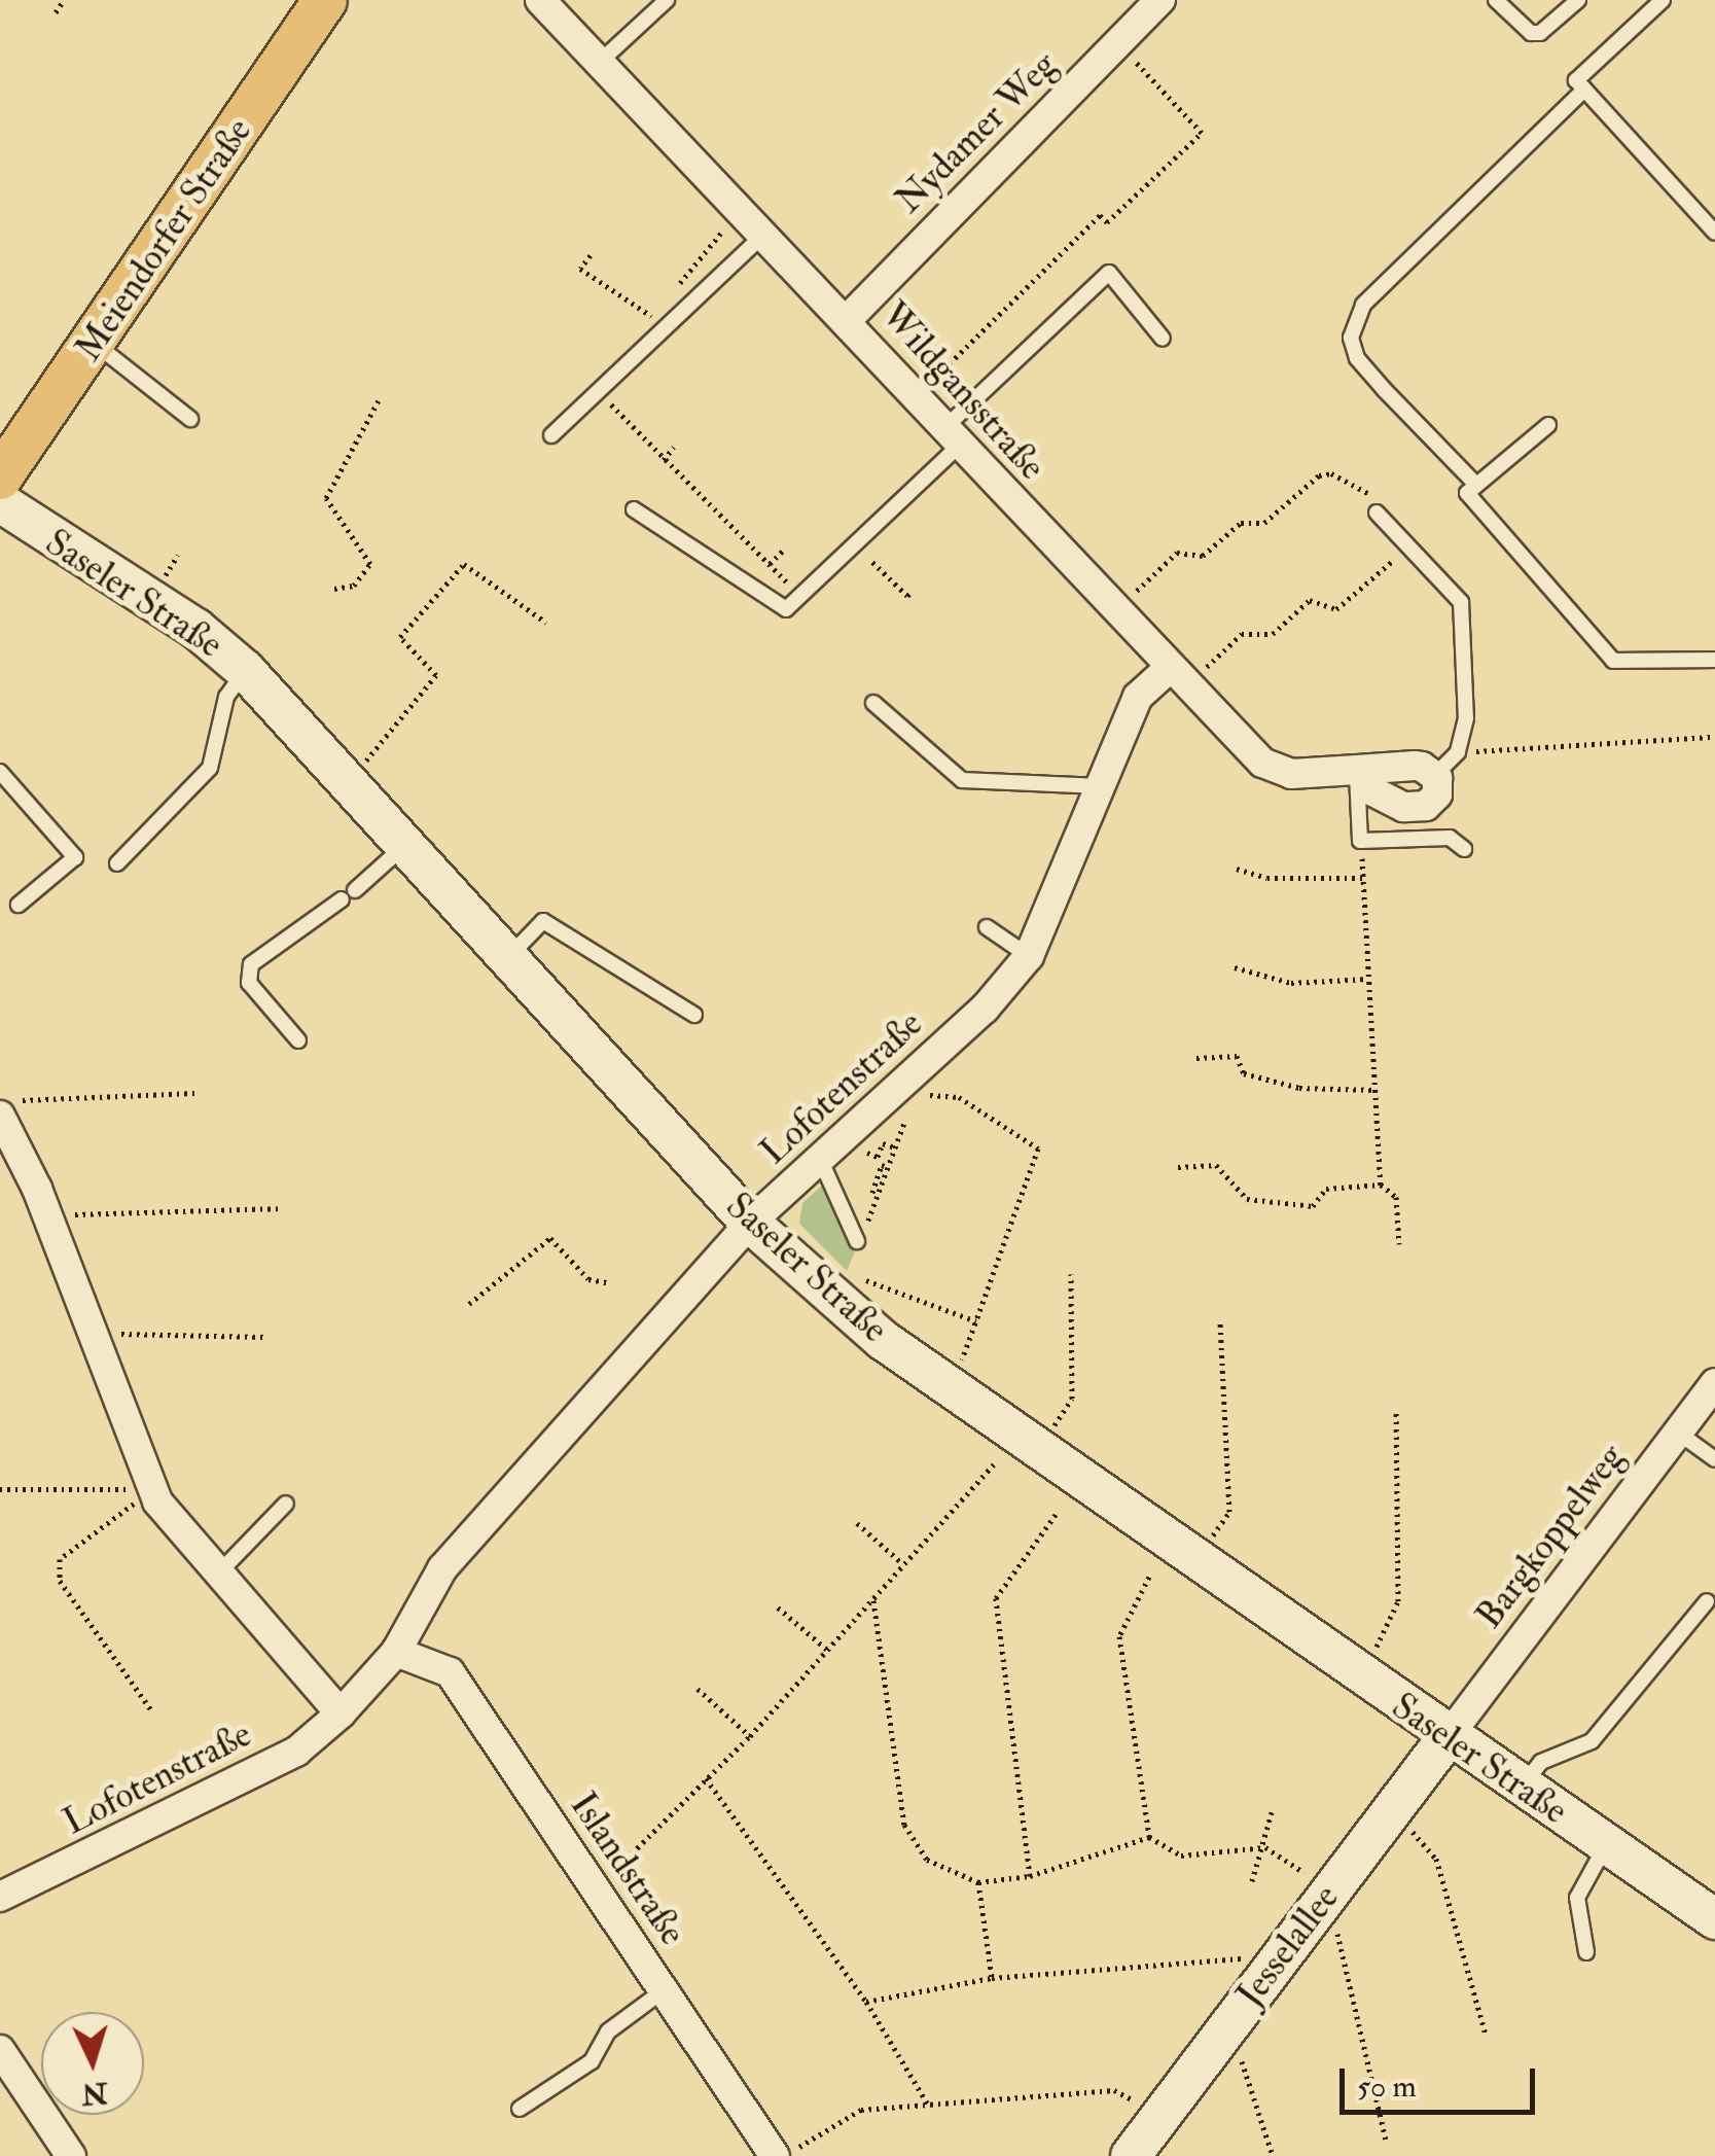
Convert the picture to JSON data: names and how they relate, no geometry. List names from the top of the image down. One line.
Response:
{"streets":{"main road":["Meiendorfer Straße"],"street":["Nydamer Weg","Wildgansstraße","Saseler Straße","Lofotenstraße","Bargkoppelweg","Islandstraße","Jesselallee"]},"crossings":[["Nydamer Weg","Wildgansstraße"],["Wildgansstraße","Lofotenstraße"],["Saseler Straße","Lofotenstraße"],["Saseler Straße","Bargkoppelweg"],["Saseler Straße","Jesselallee"],["Lofotenstraße","Islandstraße"],["Bargkoppelweg","Jesselallee"]],"scale_bar":"50 m","north":"bottom"}
